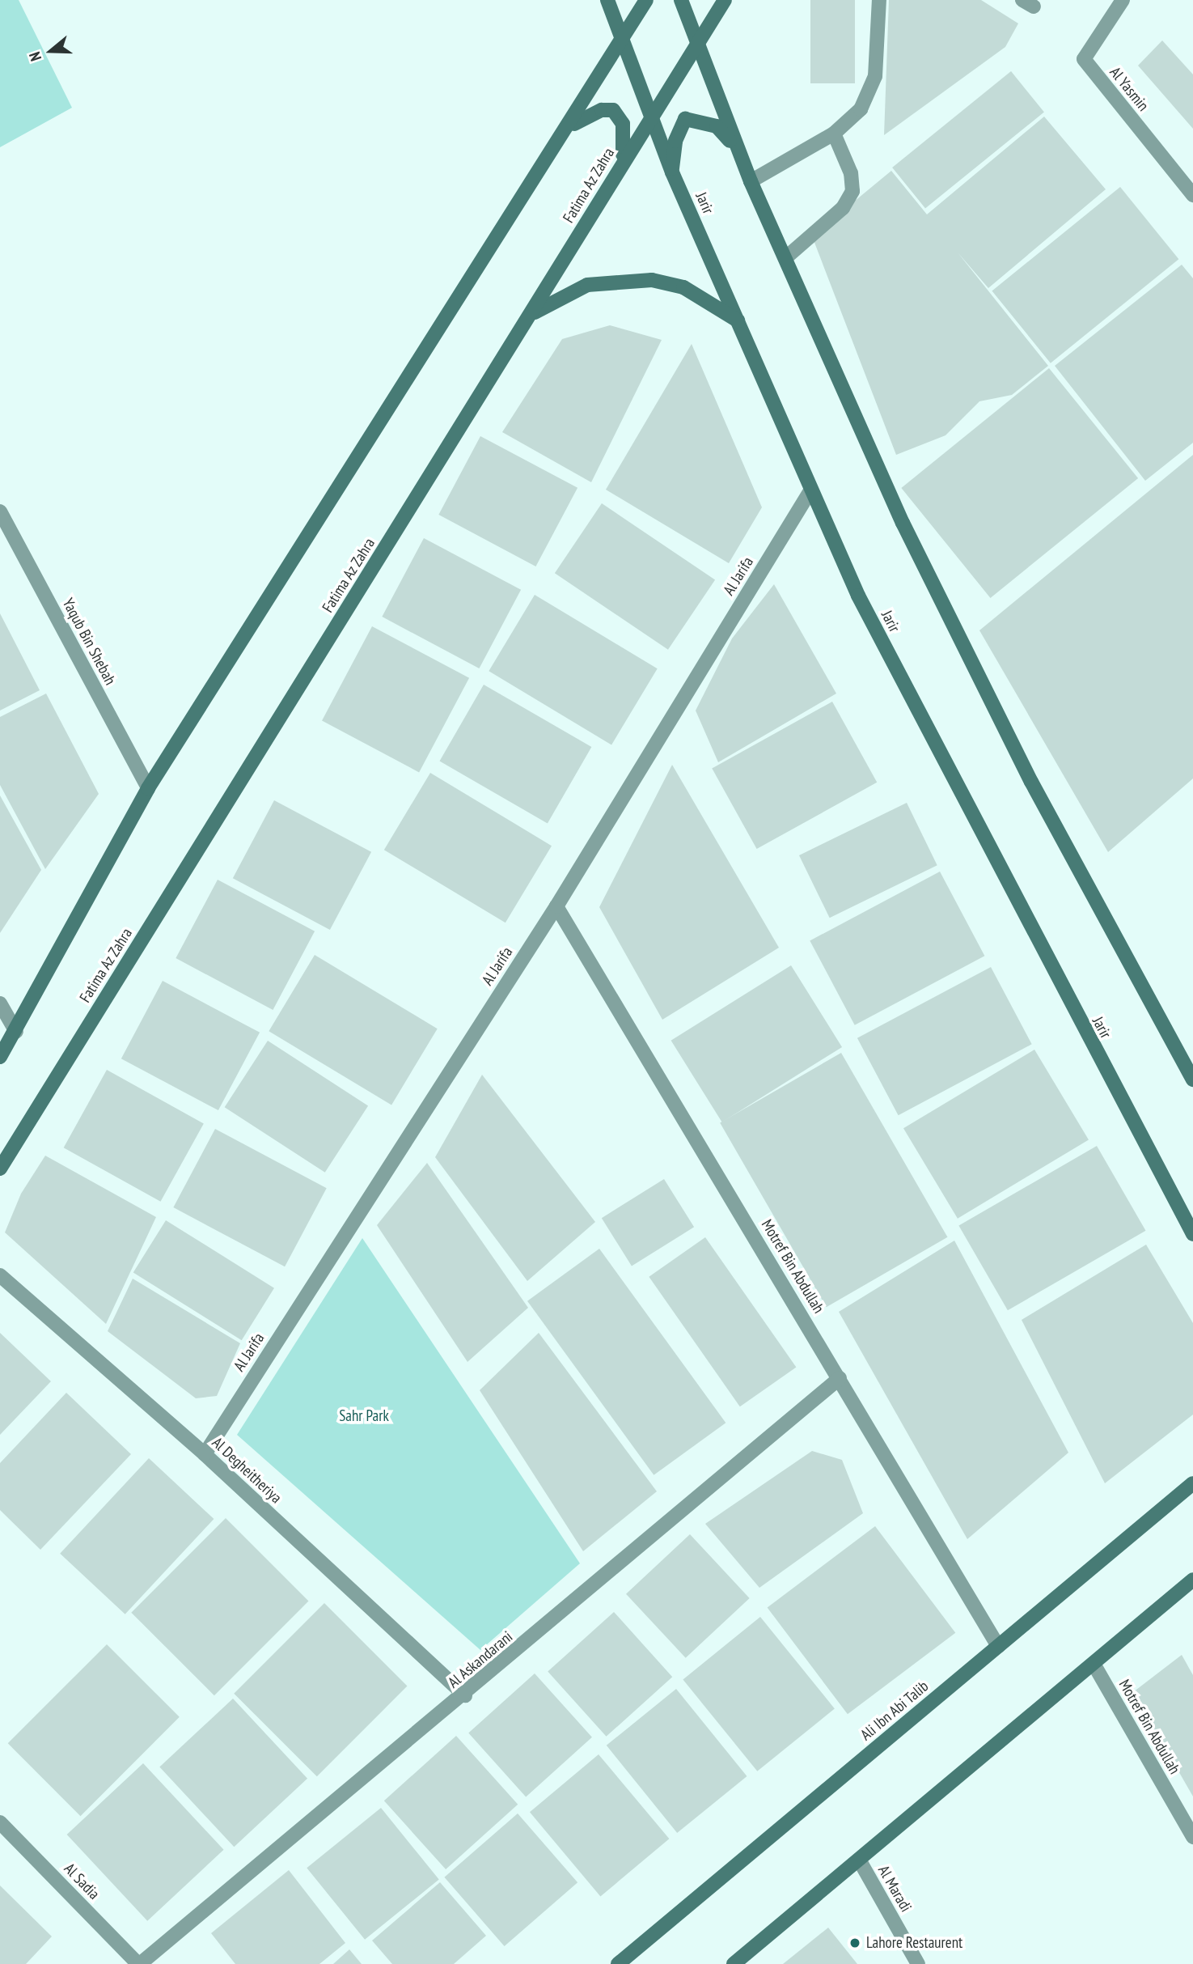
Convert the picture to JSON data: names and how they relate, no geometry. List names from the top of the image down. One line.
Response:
{"streets":{"main road":["Fatima Az Zahra","Jarir","Ali Ibn Abi Talib"],"street":["Al Yasmin","Al Jarifa","Yaqub Bin Shebah","Motref Bin Abdullah","Al Degheitheriya","Al Askandarani","Al Sadia","Al Maradi"]},"crossings":[["Fatima Az Zahra","Jarir"],["Jarir","Al Jarifa"],["Al Jarifa","Motref Bin Abdullah"],["Al Jarifa","Al Degheitheriya"],["Motref Bin Abdullah","Al Askandarani"],["Motref Bin Abdullah","Ali Ibn Abi Talib"],["Al Degheitheriya","Al Askandarani"],["Al Askandarani","Al Sadia"]],"parks":["Sahr Park"],"places":["Lahore Restaurent"],"north":"left"}
